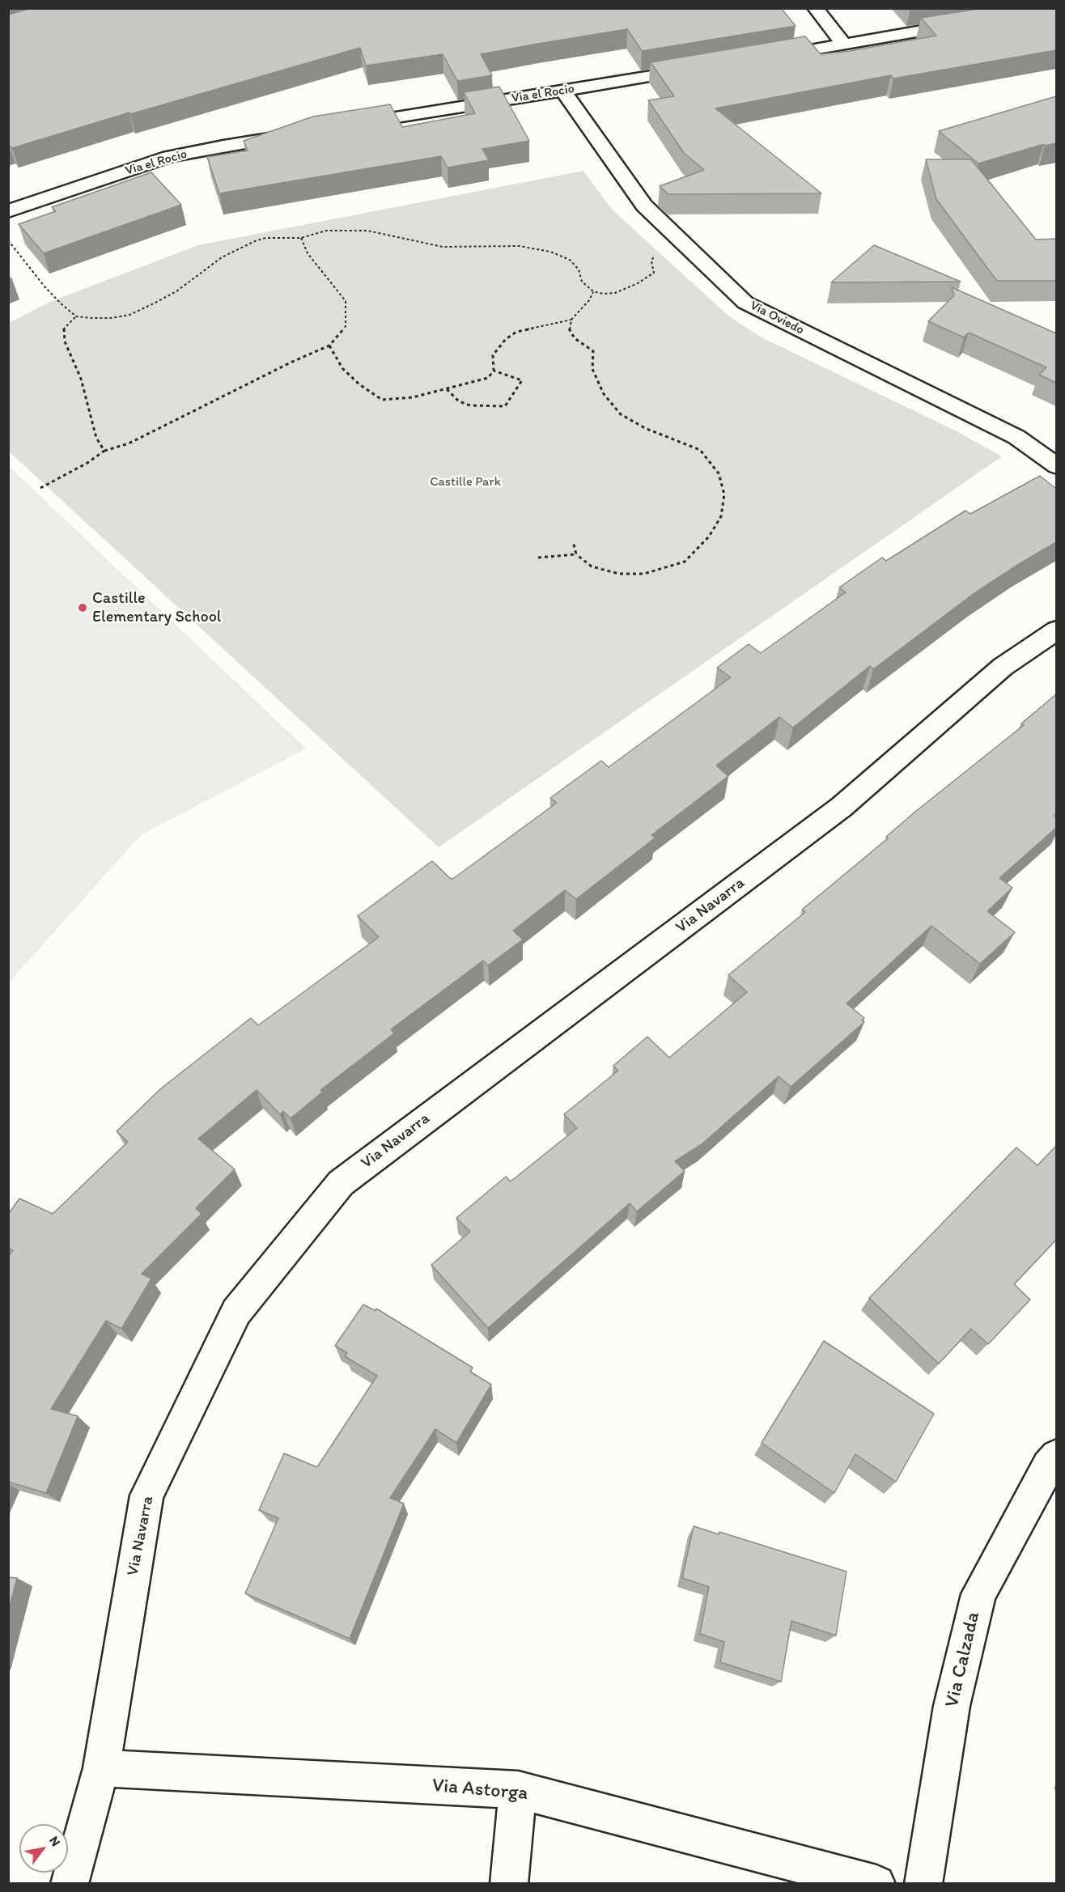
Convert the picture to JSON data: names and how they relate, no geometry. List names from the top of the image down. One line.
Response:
{"streets":{"street":["Via el Rocio","Via Oviedo","Via Navarra","Via Calzada","Via Astorga"]},"crossings":[["Via el Rocio","Via Oviedo"],["Via Navarra","Via Astorga"]],"parks":["Castille Park"],"places":["Castille Elementary School"],"north":"top right"}
